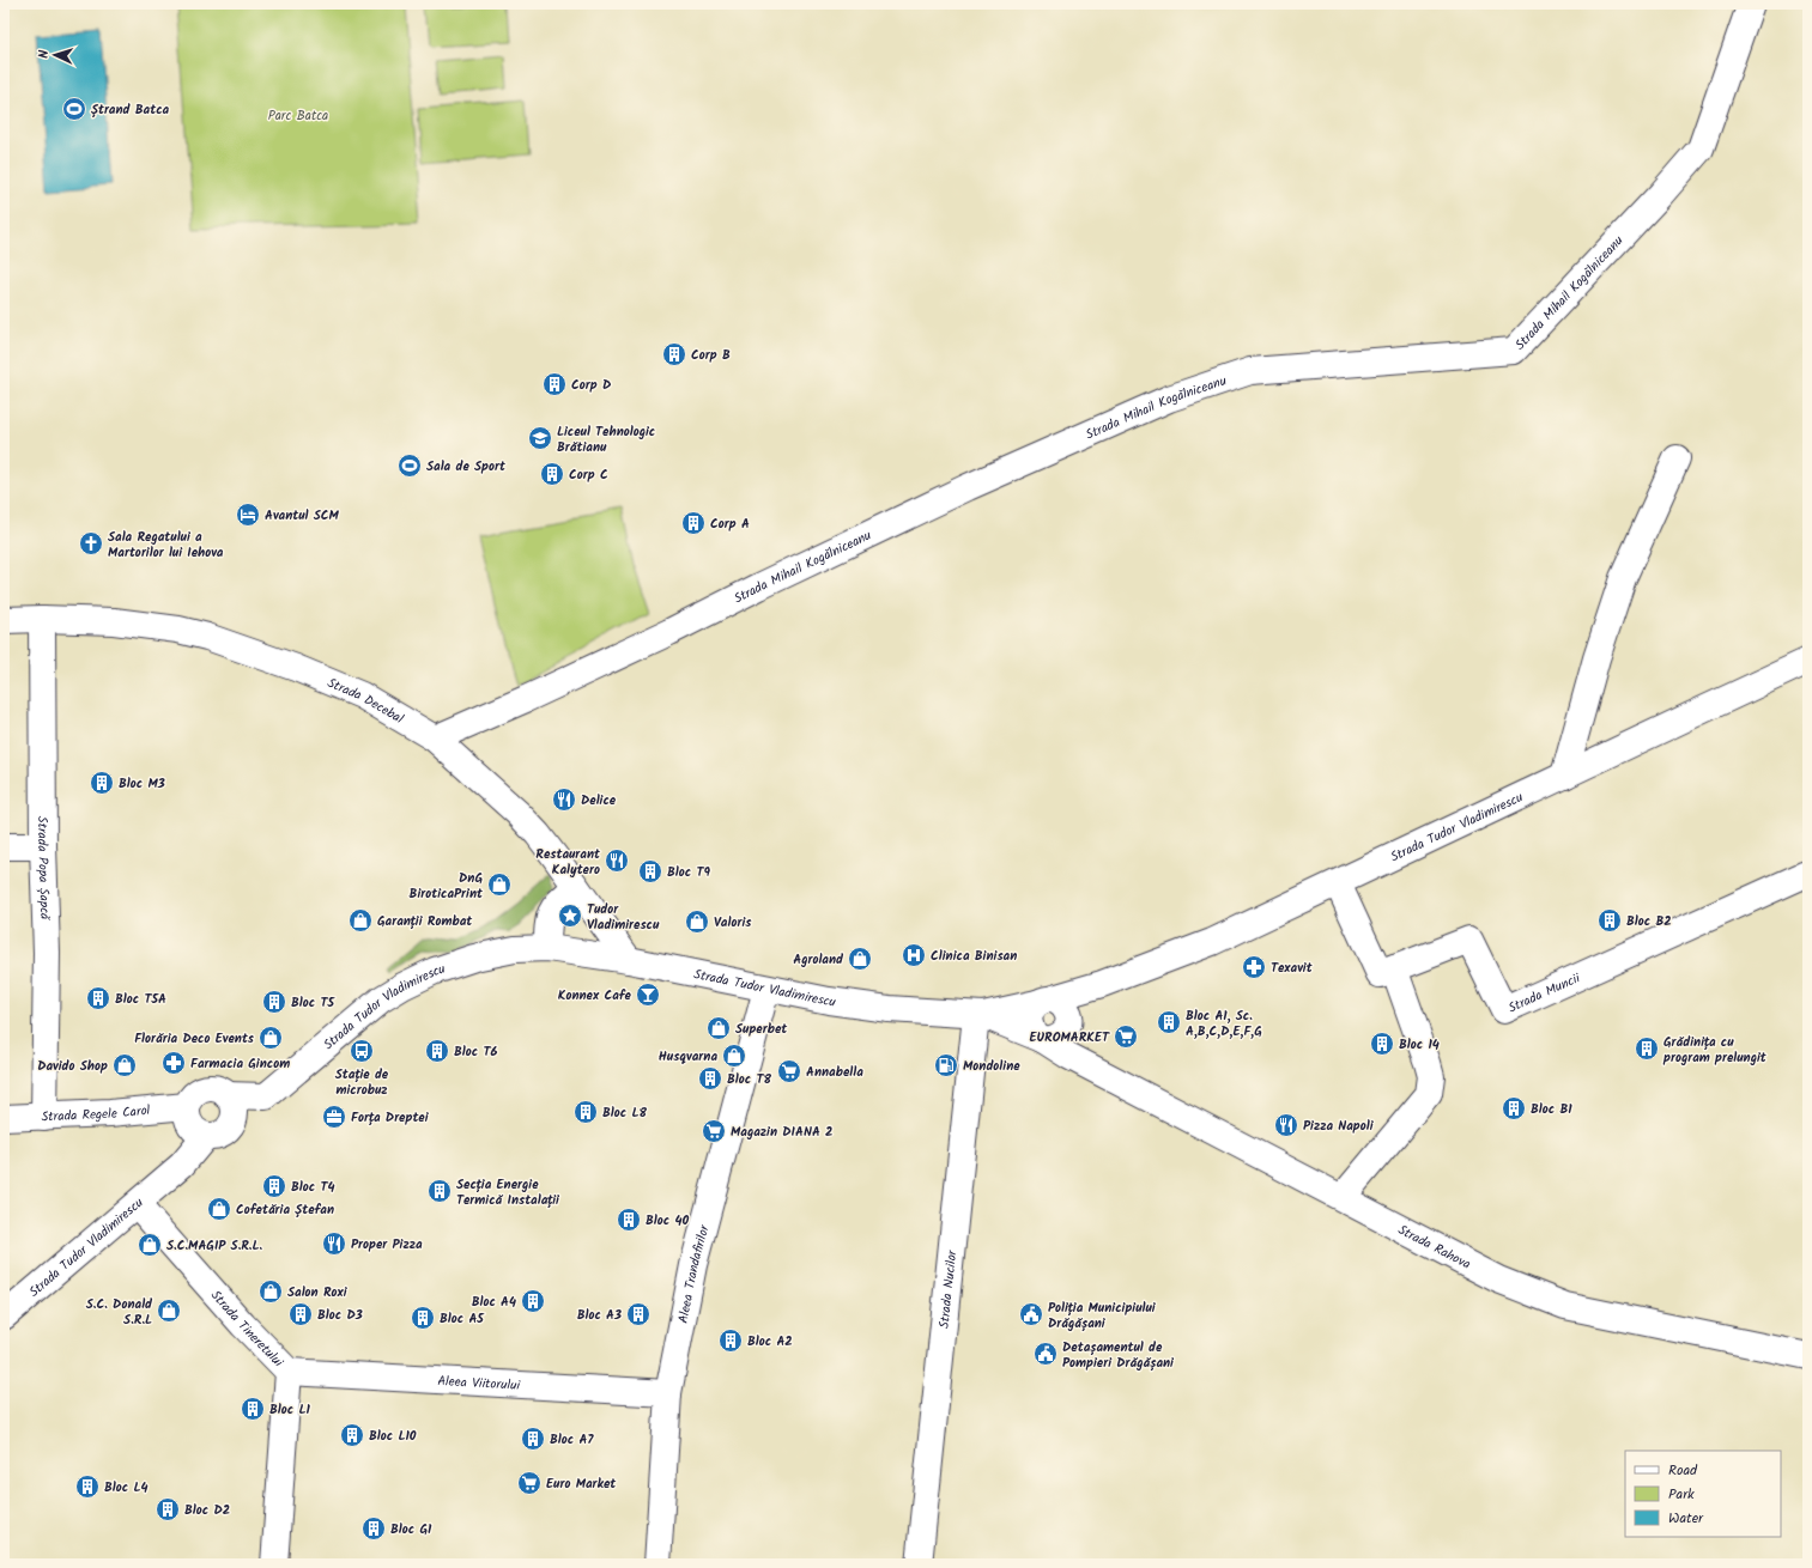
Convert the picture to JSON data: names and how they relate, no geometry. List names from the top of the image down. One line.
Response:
{"streets":{"street":["Strada Mihail Kogălniceanu","Strada Decebal","Strada Tudor Vladimirescu","Strada Popa Șapcă","Strada Muncii","Strada Regele Carol","Strada Rahova","Aleea Trandafirilor","Strada Nucilor","Strada Tineretului","Aleea Viitorului"]},"crossings":[["Strada Mihail Kogălniceanu","Strada Decebal"],["Strada Decebal","Strada Tudor Vladimirescu"],["Strada Decebal","Strada Popa Șapcă"],["Strada Tudor Vladimirescu","Strada Muncii"],["Strada Tudor Vladimirescu","Strada Regele Carol"],["Strada Tudor Vladimirescu","Strada Rahova"],["Strada Tudor Vladimirescu","Aleea Trandafirilor"],["Strada Tudor Vladimirescu","Strada Nucilor"],["Strada Tudor Vladimirescu","Strada Tineretului"],["Strada Popa Șapcă","Strada Regele Carol"],["Aleea Trandafirilor","Aleea Viitorului"],["Strada Tineretului","Aleea Viitorului"]],"parks":["Parc Batca"],"places":{"sports":["Ștrand Batca","Sala de Sport"],"building":["Corp B","Corp D","Corp C","Corp A","Bloc M3","Bloc T9","Bloc B2","Bloc T5A","Bloc T5","Bloc A1, Sc. A,B,C,D,E,F,G","Bloc 14","Grădinița cu program prelungit","Bloc T6","Bloc T8","Bloc B1","Bloc L8","Bloc T4","Secția Energie Termică Instalații","Bloc 40","Bloc A4","Bloc D3","Bloc A3","Bloc A5","Bloc A2","Bloc L1","Bloc L10","Bloc A7","Bloc L4","Bloc D2","Bloc G1"],"school or university":["Liceul Tehnologic Brătianu"],"hotel":["Avantul SCM"],"church":["Sala Regatului a Martorilor lui Iehova"],"restaurant":["Delice","Restaurant Kalytero","Pizza Napoli","Proper Pizza"],"shop":["DnG BiroticaPrint","Garanții Rombat","Valoris","Agroland","Superbet","Florăria Deco Events","Husqvarna","Davido Shop","Cofetăria Ștefan","S.C.MAGIP S.R.L.","Salon Roxi","S.C. Donald S.R.L"],"place":["Tudor Vladimirescu"],"hospital":["Clinica Binisan"],"pharmacy":["Texavit","Farmacia Gincom"],"bar":["Konnex Cafe"],"supermarket":["EUROMARKET","Annabella","Magazin DIANA 2","Euro Market"],"bus stop":["Stație de microbuz"],"fuel station":["Mondoline"],"office":["Forța Dreptei"],"public building":["Poliția Municipiului Drăgășani","Detașamentul de Pompieri Drăgășani"]},"legend":["Road","Park","Water"],"north":"left"}
